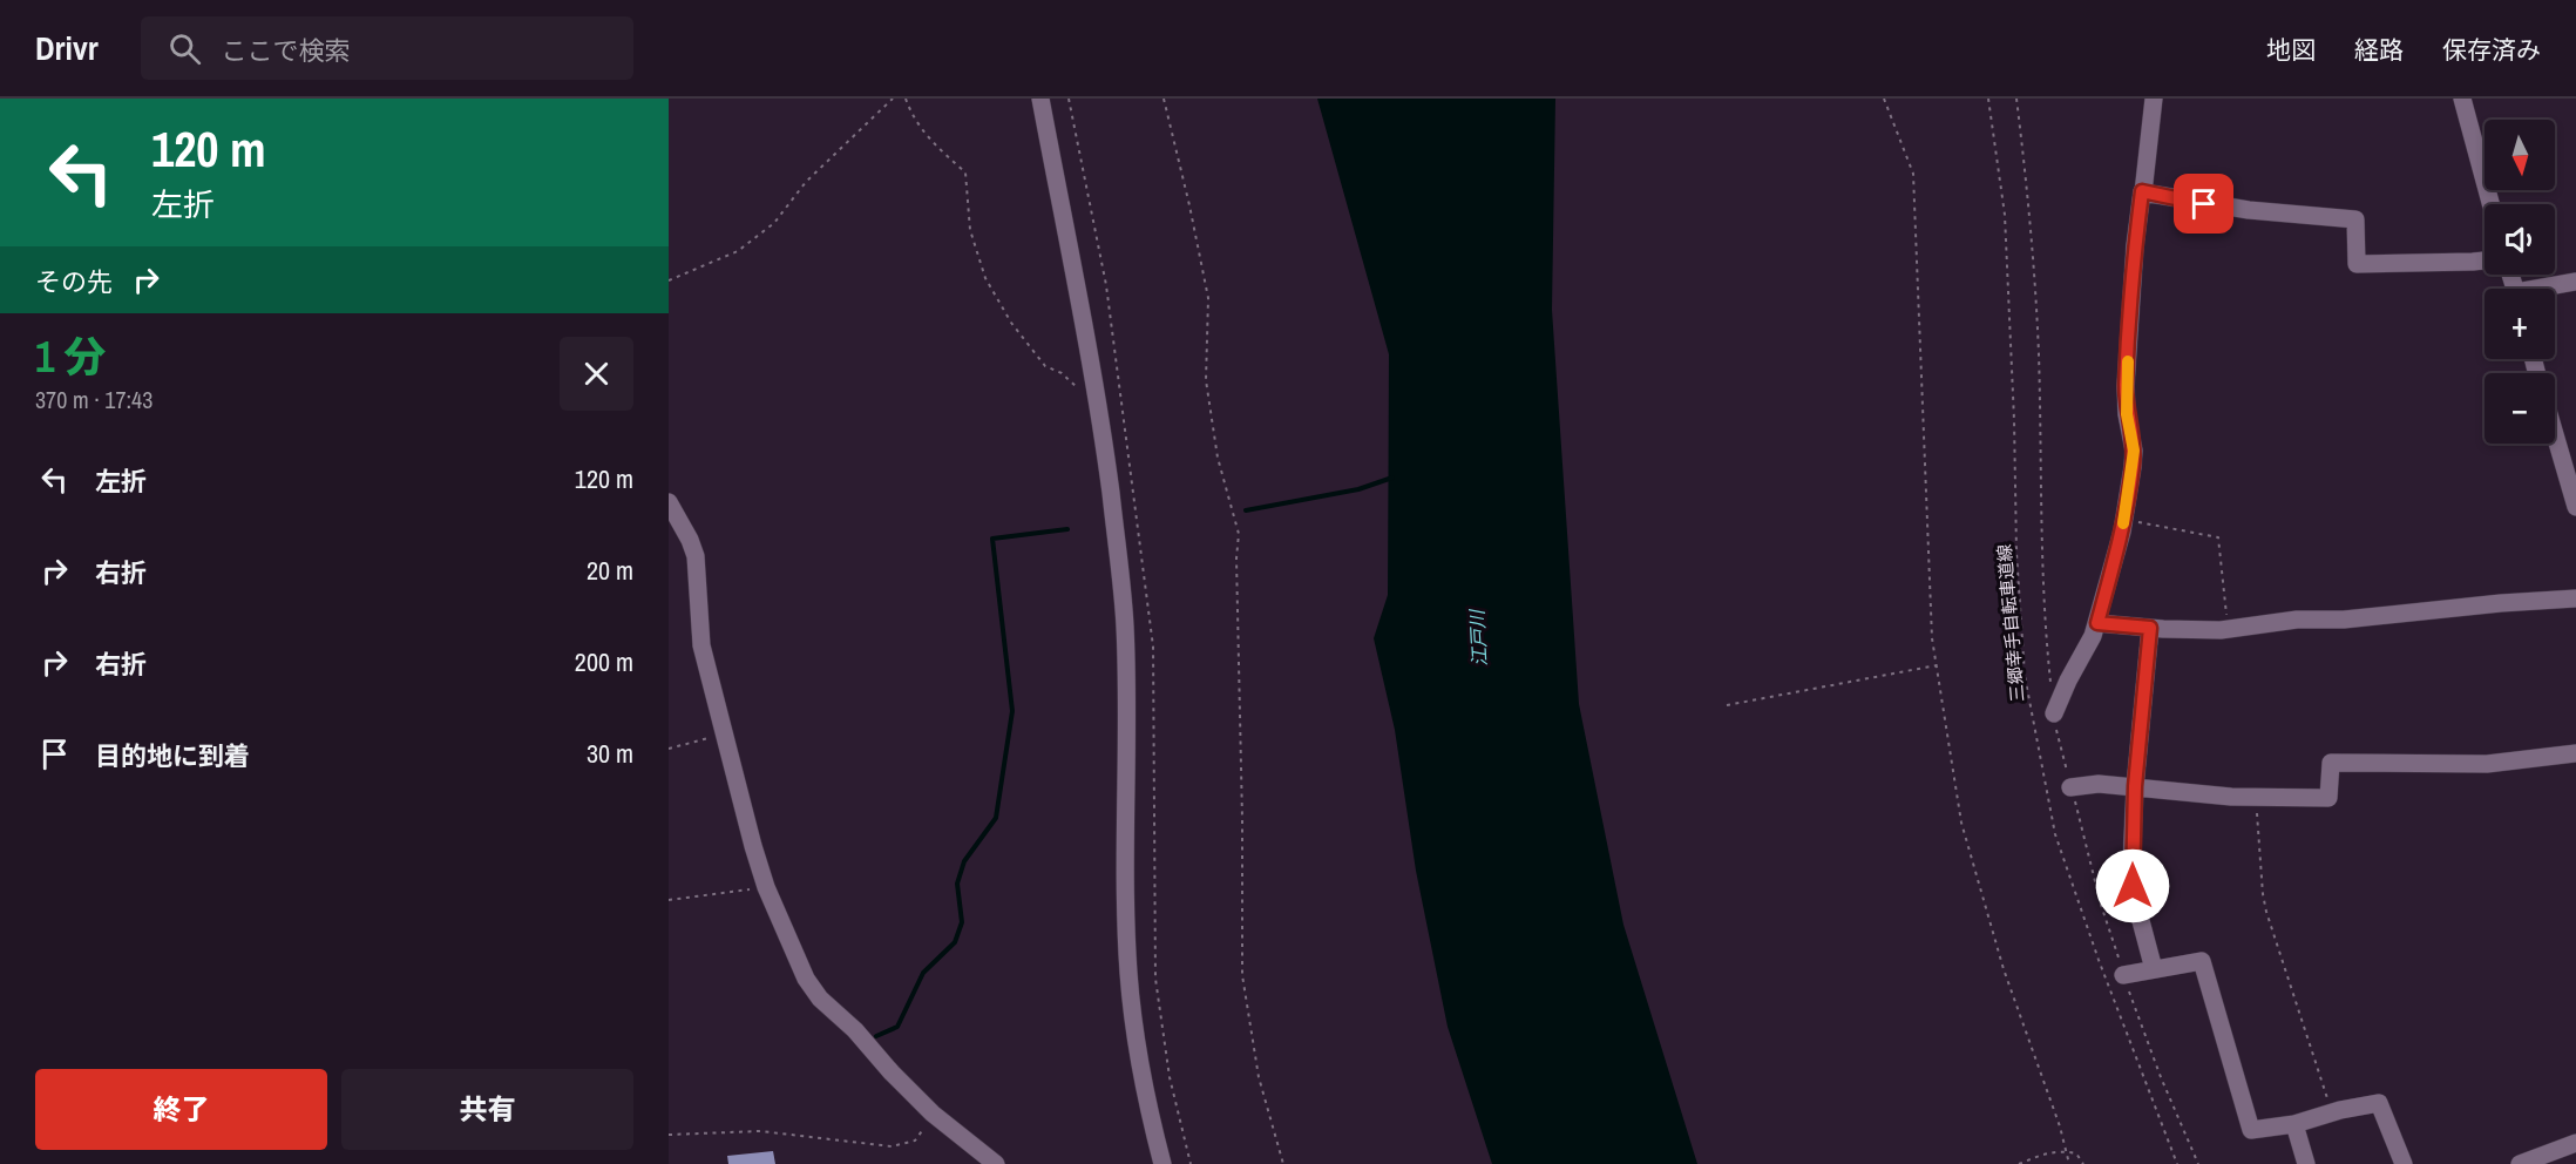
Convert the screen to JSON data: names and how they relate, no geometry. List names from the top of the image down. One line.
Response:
{"streets":{"path":["三郷幸手自転車道線"]},"water":["江戸川"],"north":"bottom","page":{"header":"Drivr","search":"ここで検索","nav":["地図","経路","保存済み"],"turn":["120 m","左折"],"map_buttons":["+","−"],"then":"その先","heading":["1 分","370 m · 17:43"],"list":[{"name":"左折","value":"120 m"},{"name":"右折","value":"20 m"},{"name":"右折","value":"200 m"},{"name":"目的地に到着","value":"30 m"}],"buttons":["終了","共有"]}}
